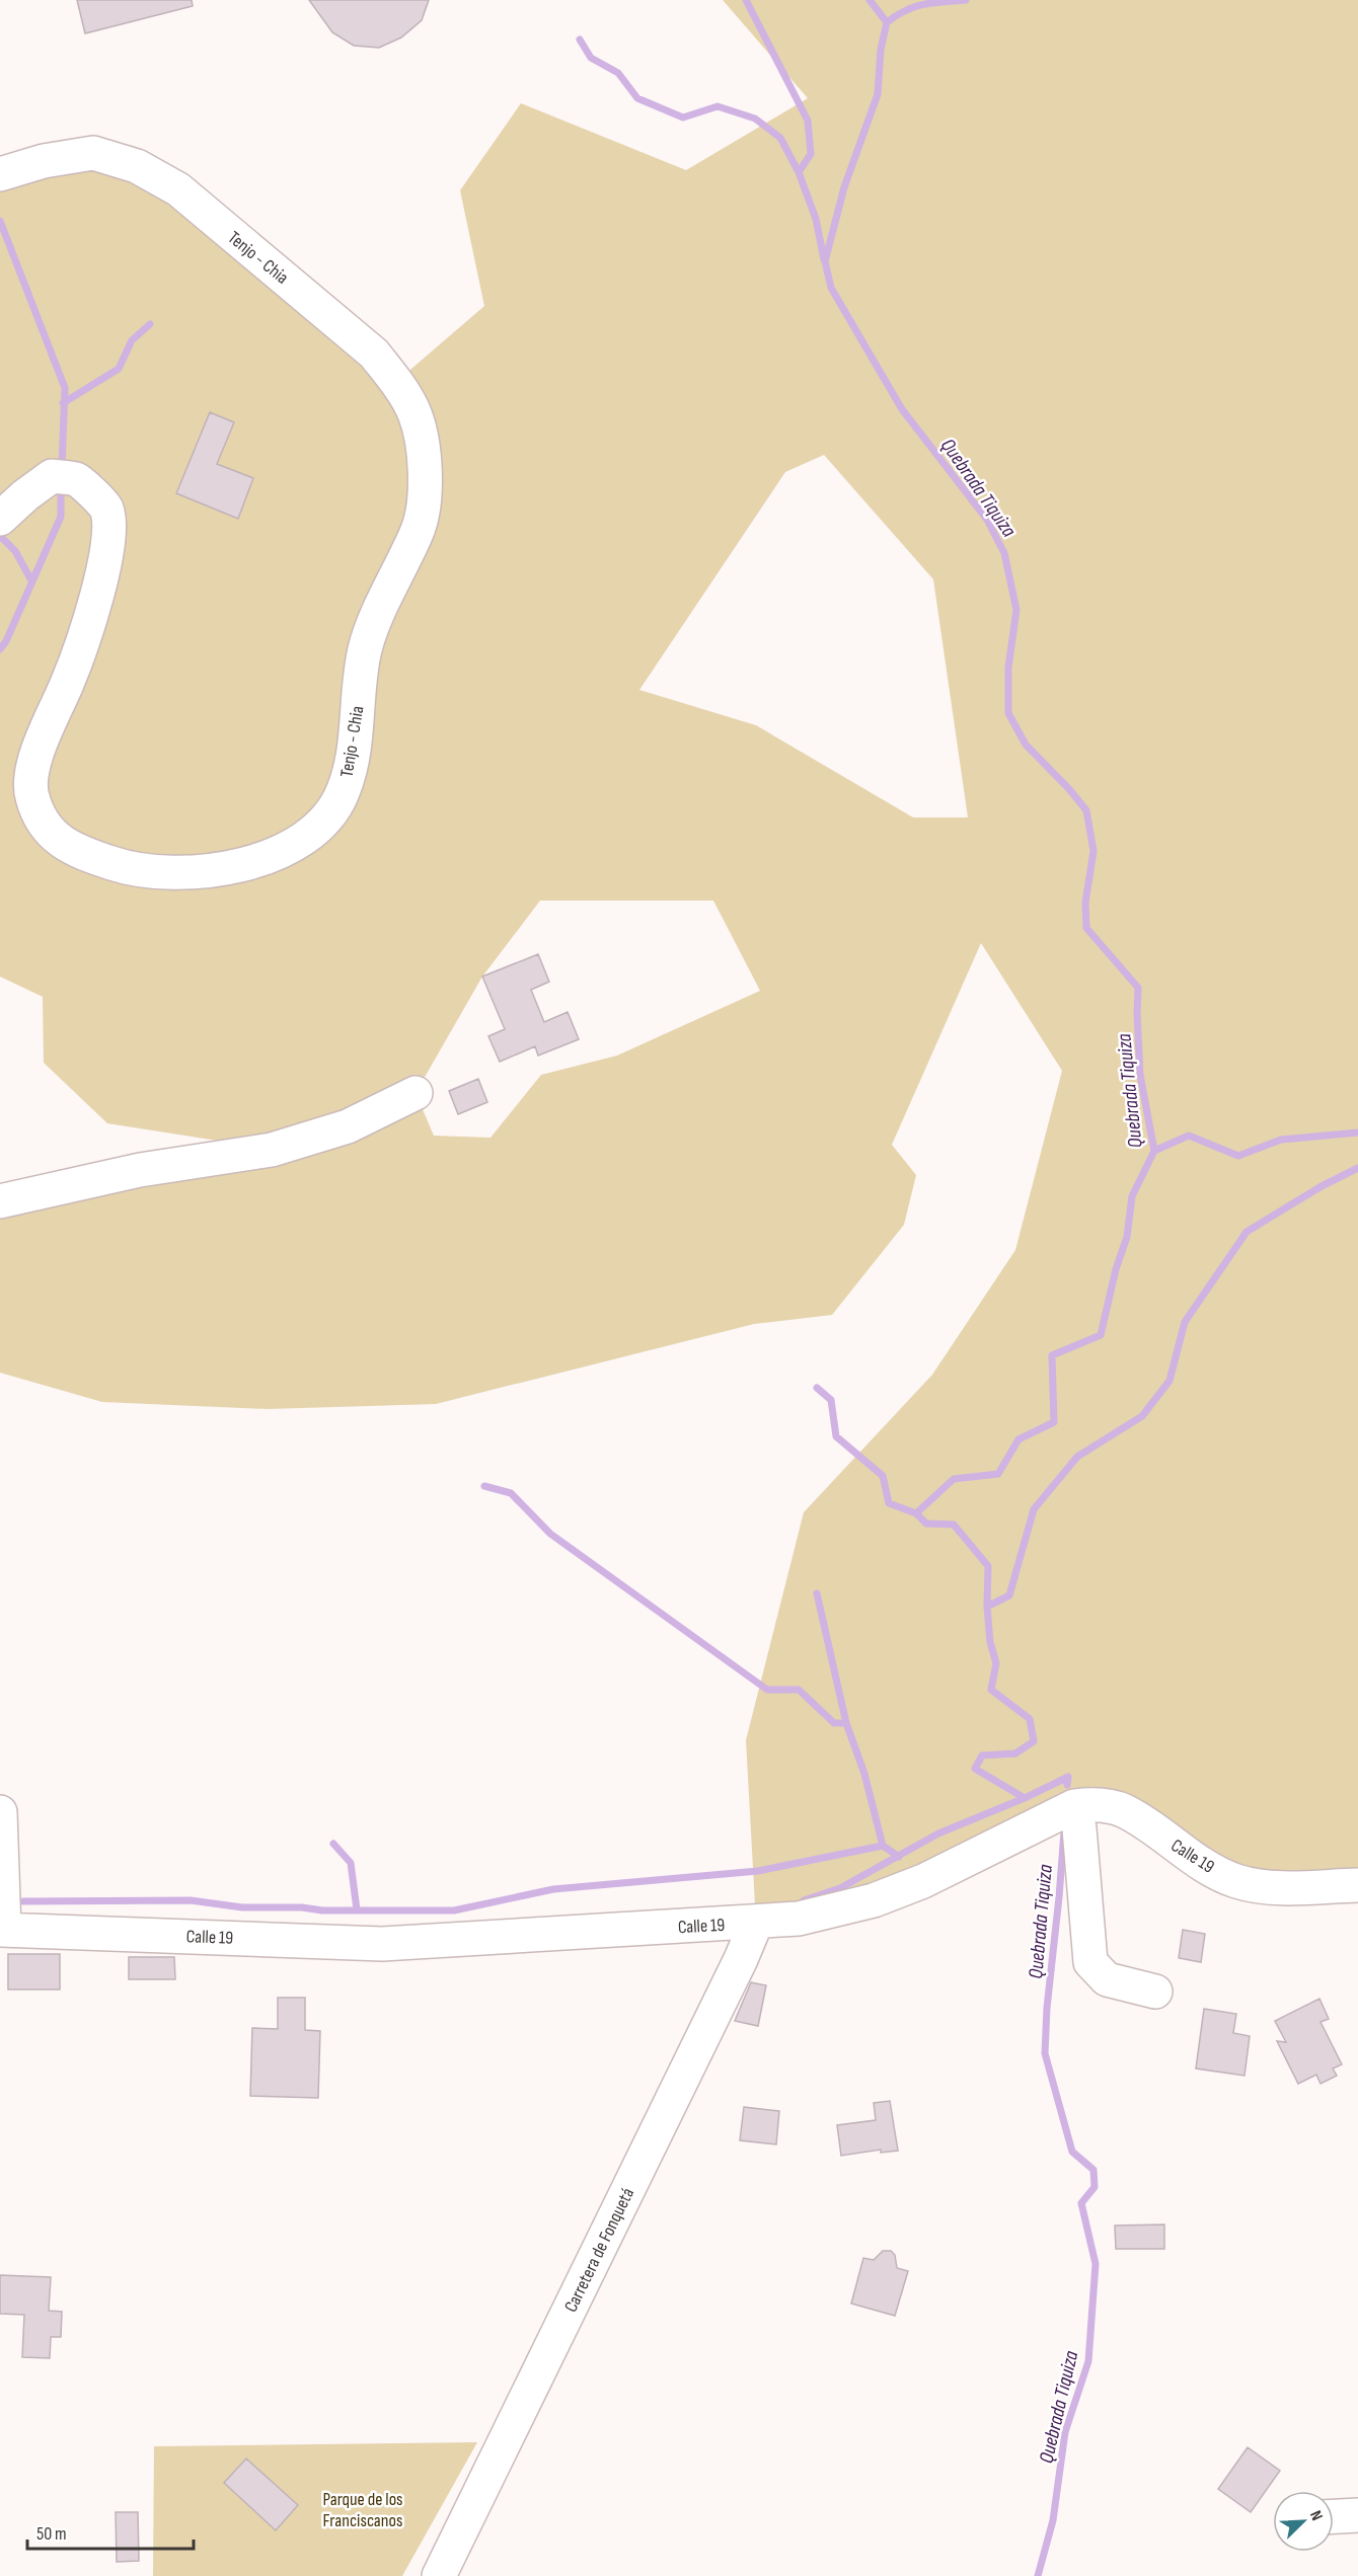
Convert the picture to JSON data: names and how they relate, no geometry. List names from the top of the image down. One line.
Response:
{"streets":{"street":["Tenjo - Chia","Calle 19","Carretera de Fonquetá"]},"crossings":[["Calle 19","Carretera de Fonquetá"]],"water":["Quebrada Tiquiza"],"parks":["Parque de los Franciscanos"],"scale_bar":"50 m","north":"top right"}
